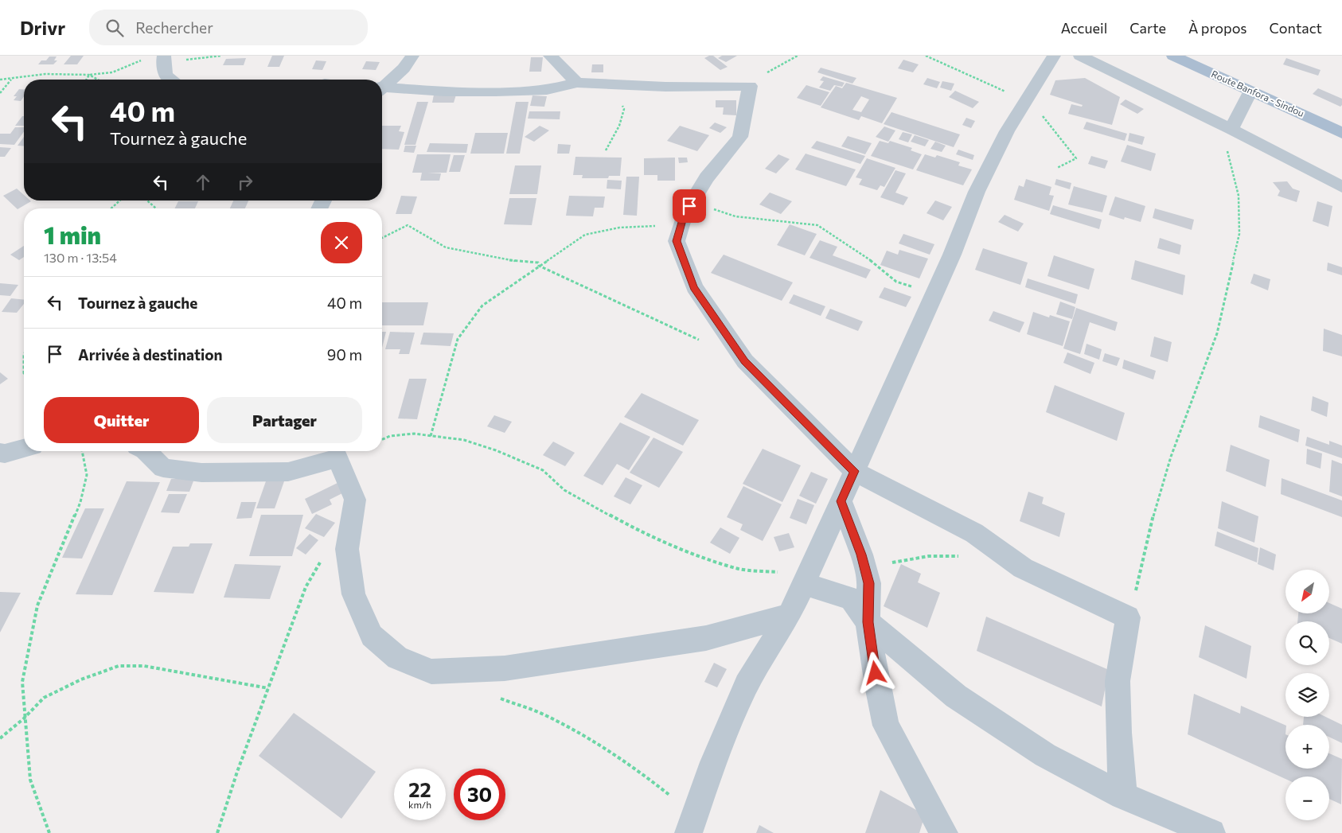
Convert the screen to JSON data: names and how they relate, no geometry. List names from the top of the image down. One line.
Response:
{"streets":{"main road":["Route Banfora - Sindou"]},"north":"bottom left","page":{"header":"Drivr","search":"Rechercher","nav":["Accueil","Carte","À propos","Contact"],"turn":["40 m","Tournez à gauche"],"heading":["1 min","130 m · 13:54"],"list":[{"name":"Tournez à gauche","value":"40 m"},{"name":"Arrivée à destination","value":"90 m"}],"buttons":["Quitter","Partager"],"map_buttons":["+","−"],"speed":"22 km/h","limit":"30"}}
